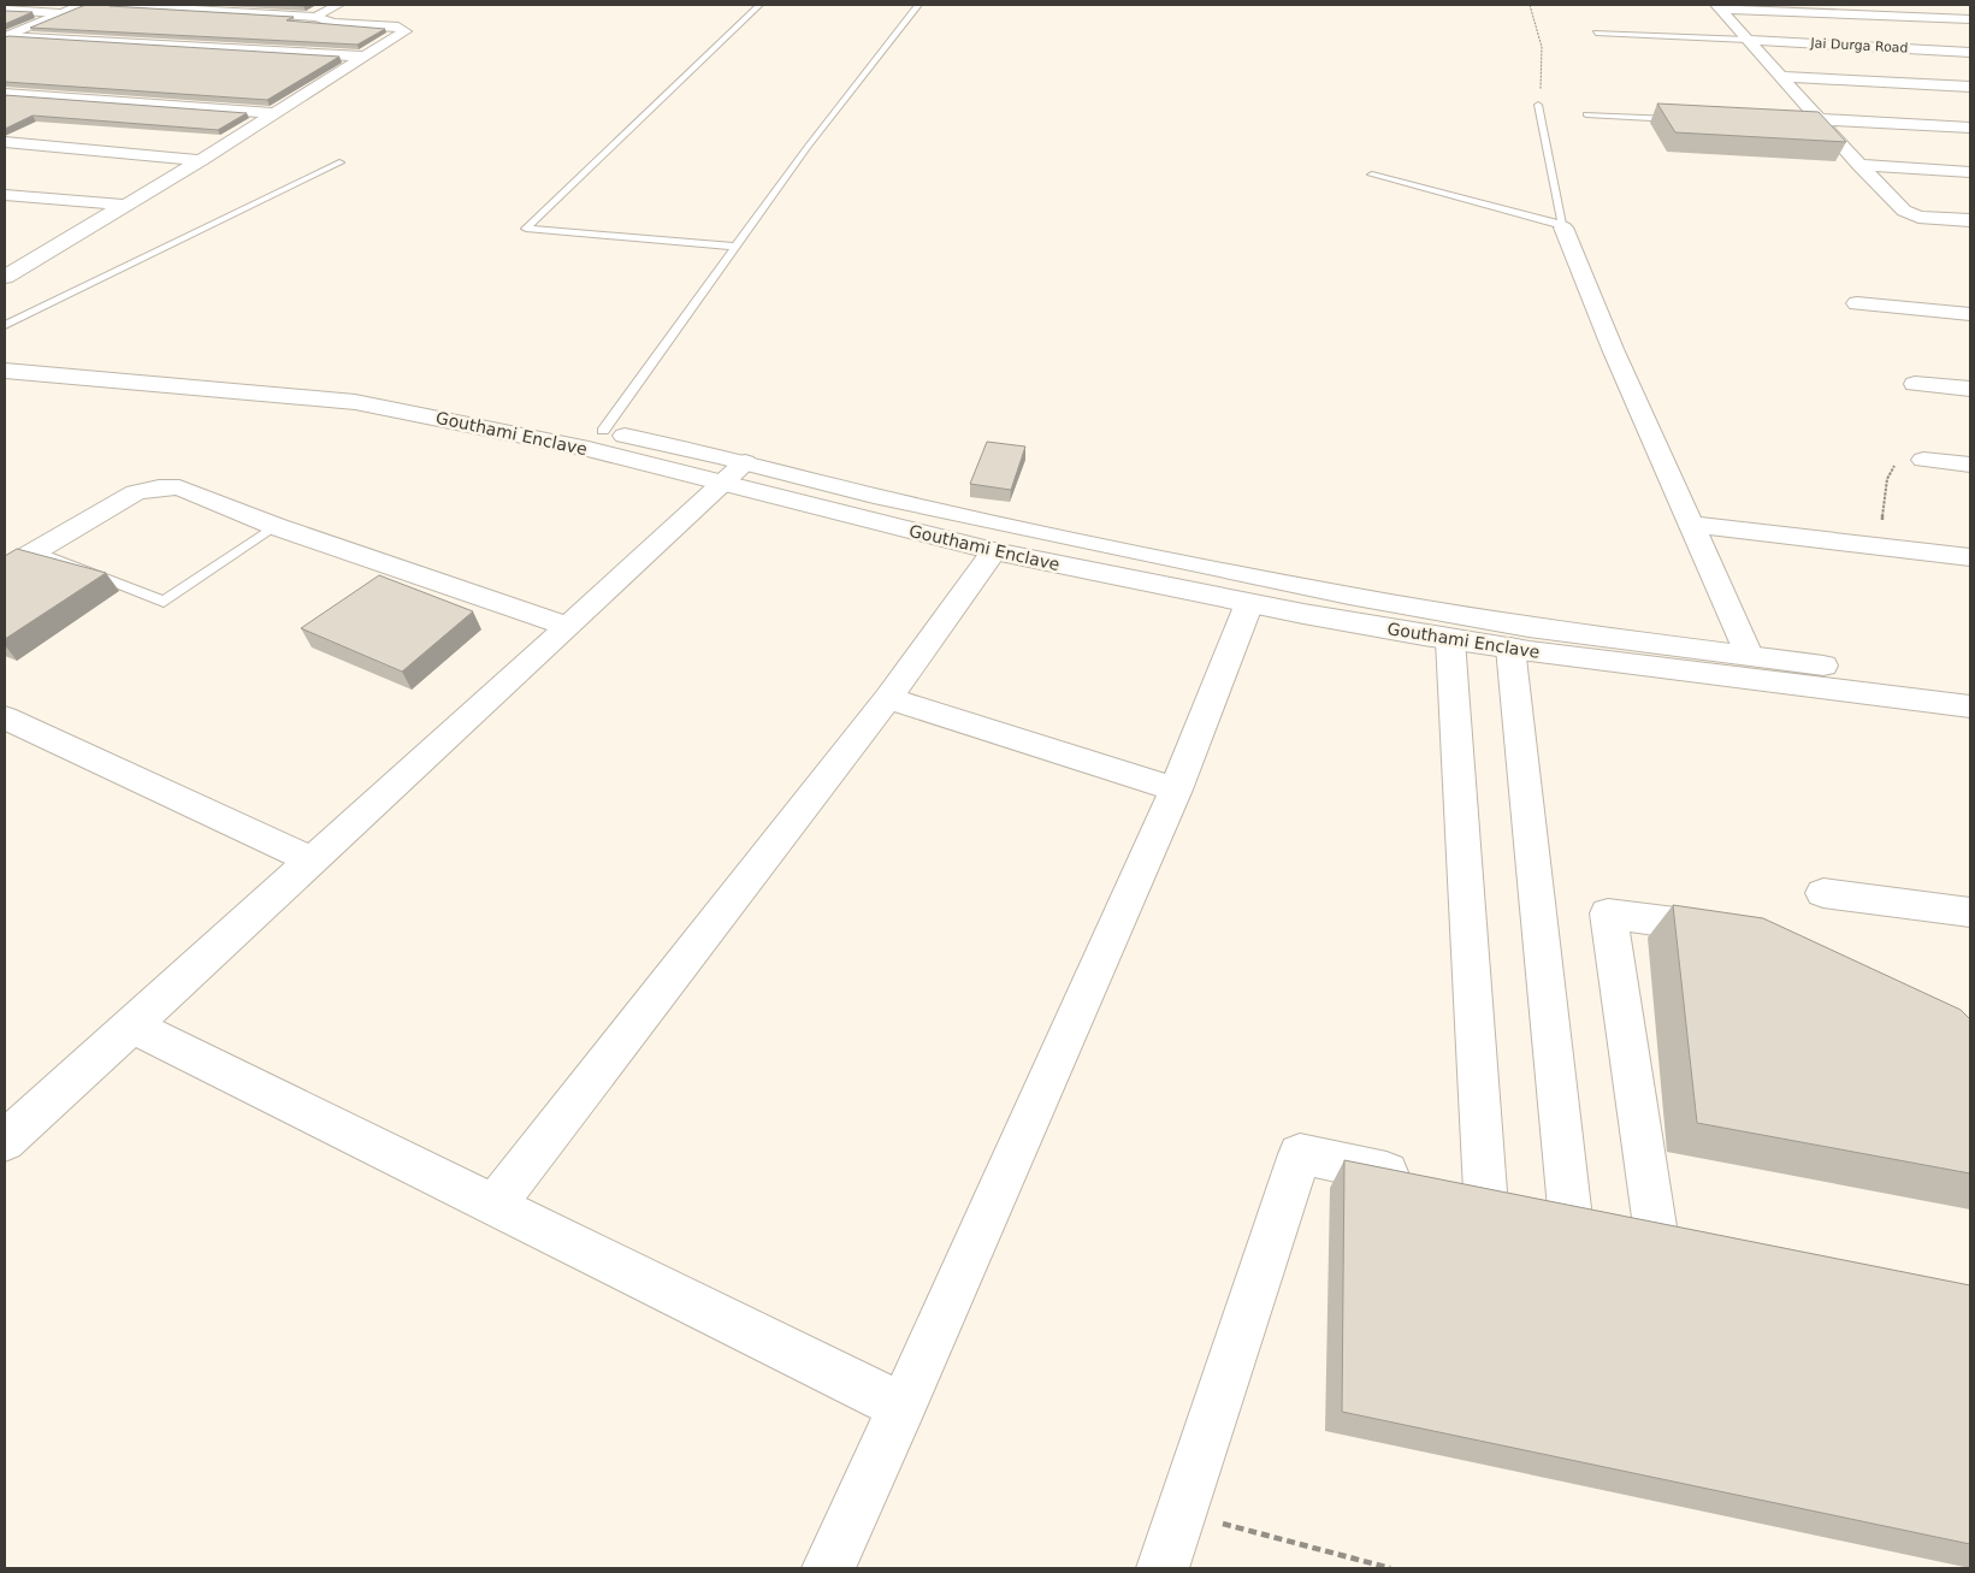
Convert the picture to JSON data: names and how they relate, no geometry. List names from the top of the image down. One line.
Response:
{"streets":{"street":["Jai Durga Road","Gouthami Enclave"]}}
